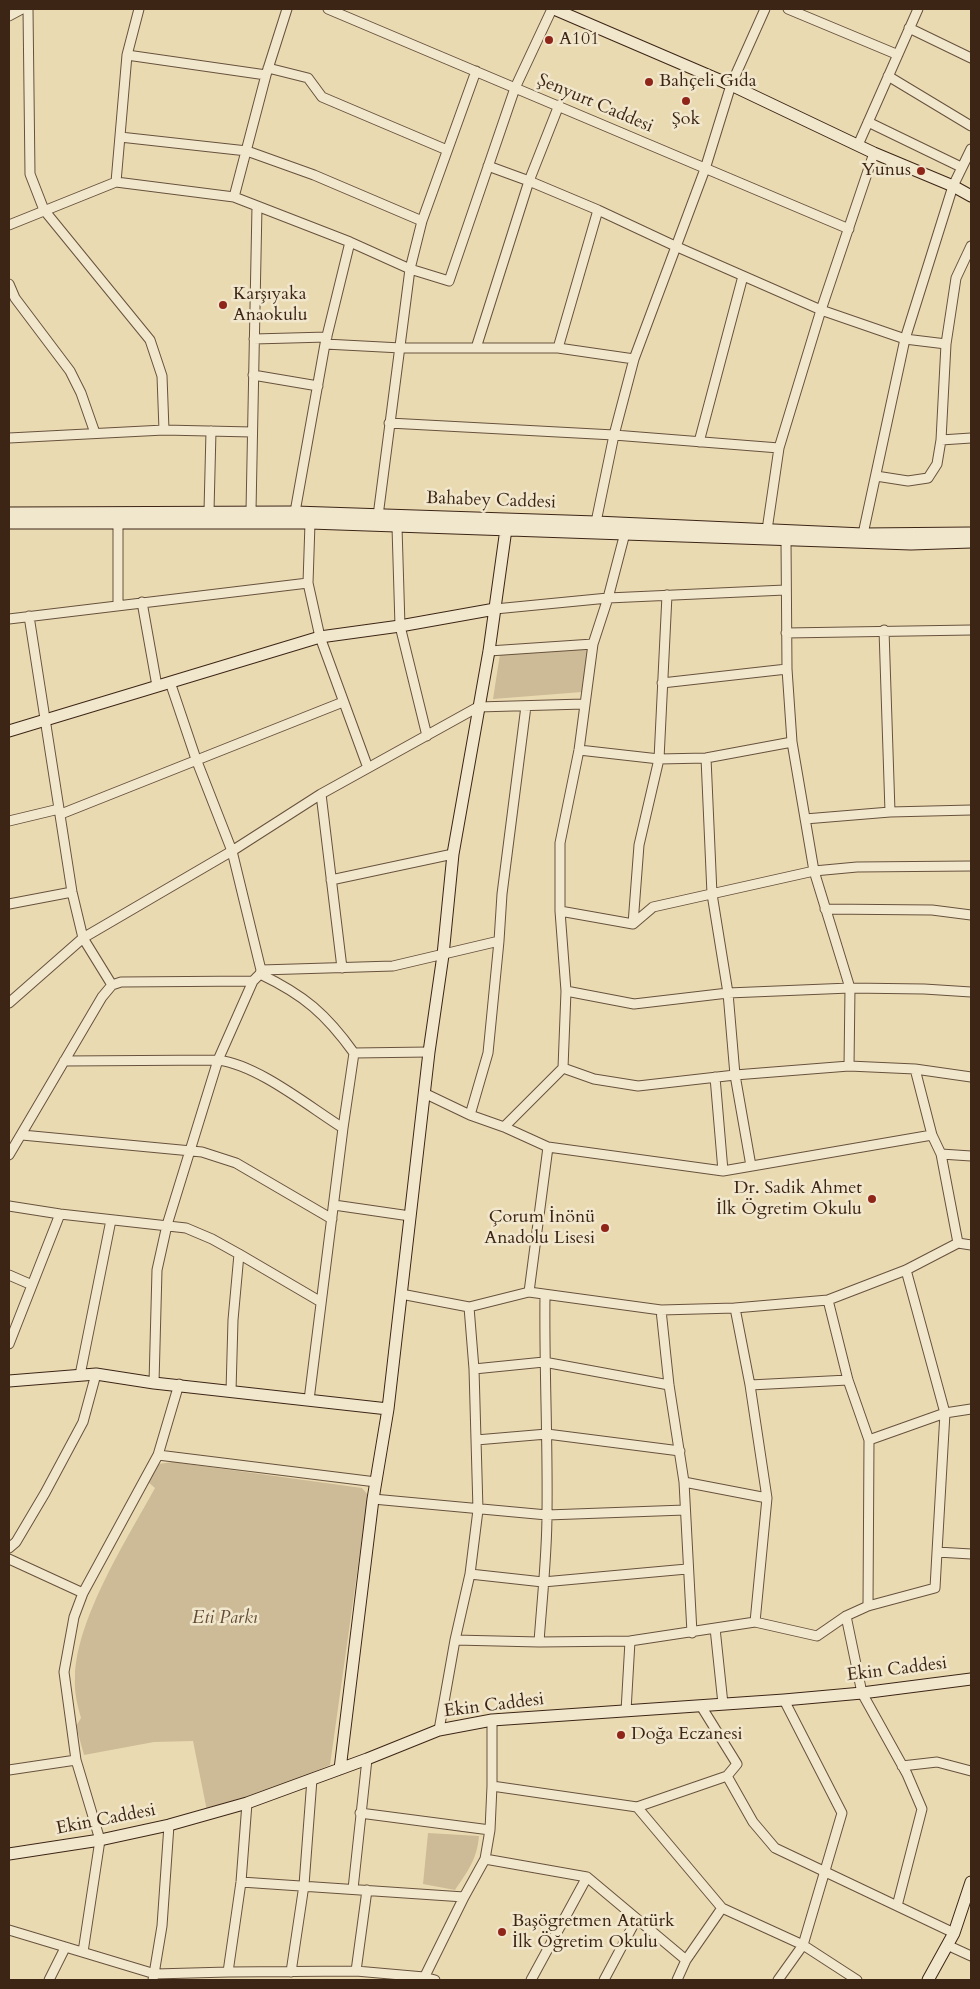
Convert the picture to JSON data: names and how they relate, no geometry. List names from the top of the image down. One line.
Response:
{"streets":{"street":["Şenyurt Caddesi","Bahabey Caddesi","Ekin Caddesi"]},"parks":["Eti Parkı"],"places":["A101","Bahçeli Gıda","Şok","Yunus","Karşıyaka Anaokulu","Dr. Sadik Ahmet İlk Ögretim Okulu","Çorum İnönü Anadolu Lisesi","Doğa Eczanesi","Başögretmen Atatürk İlk Öğretim Okulu"]}
